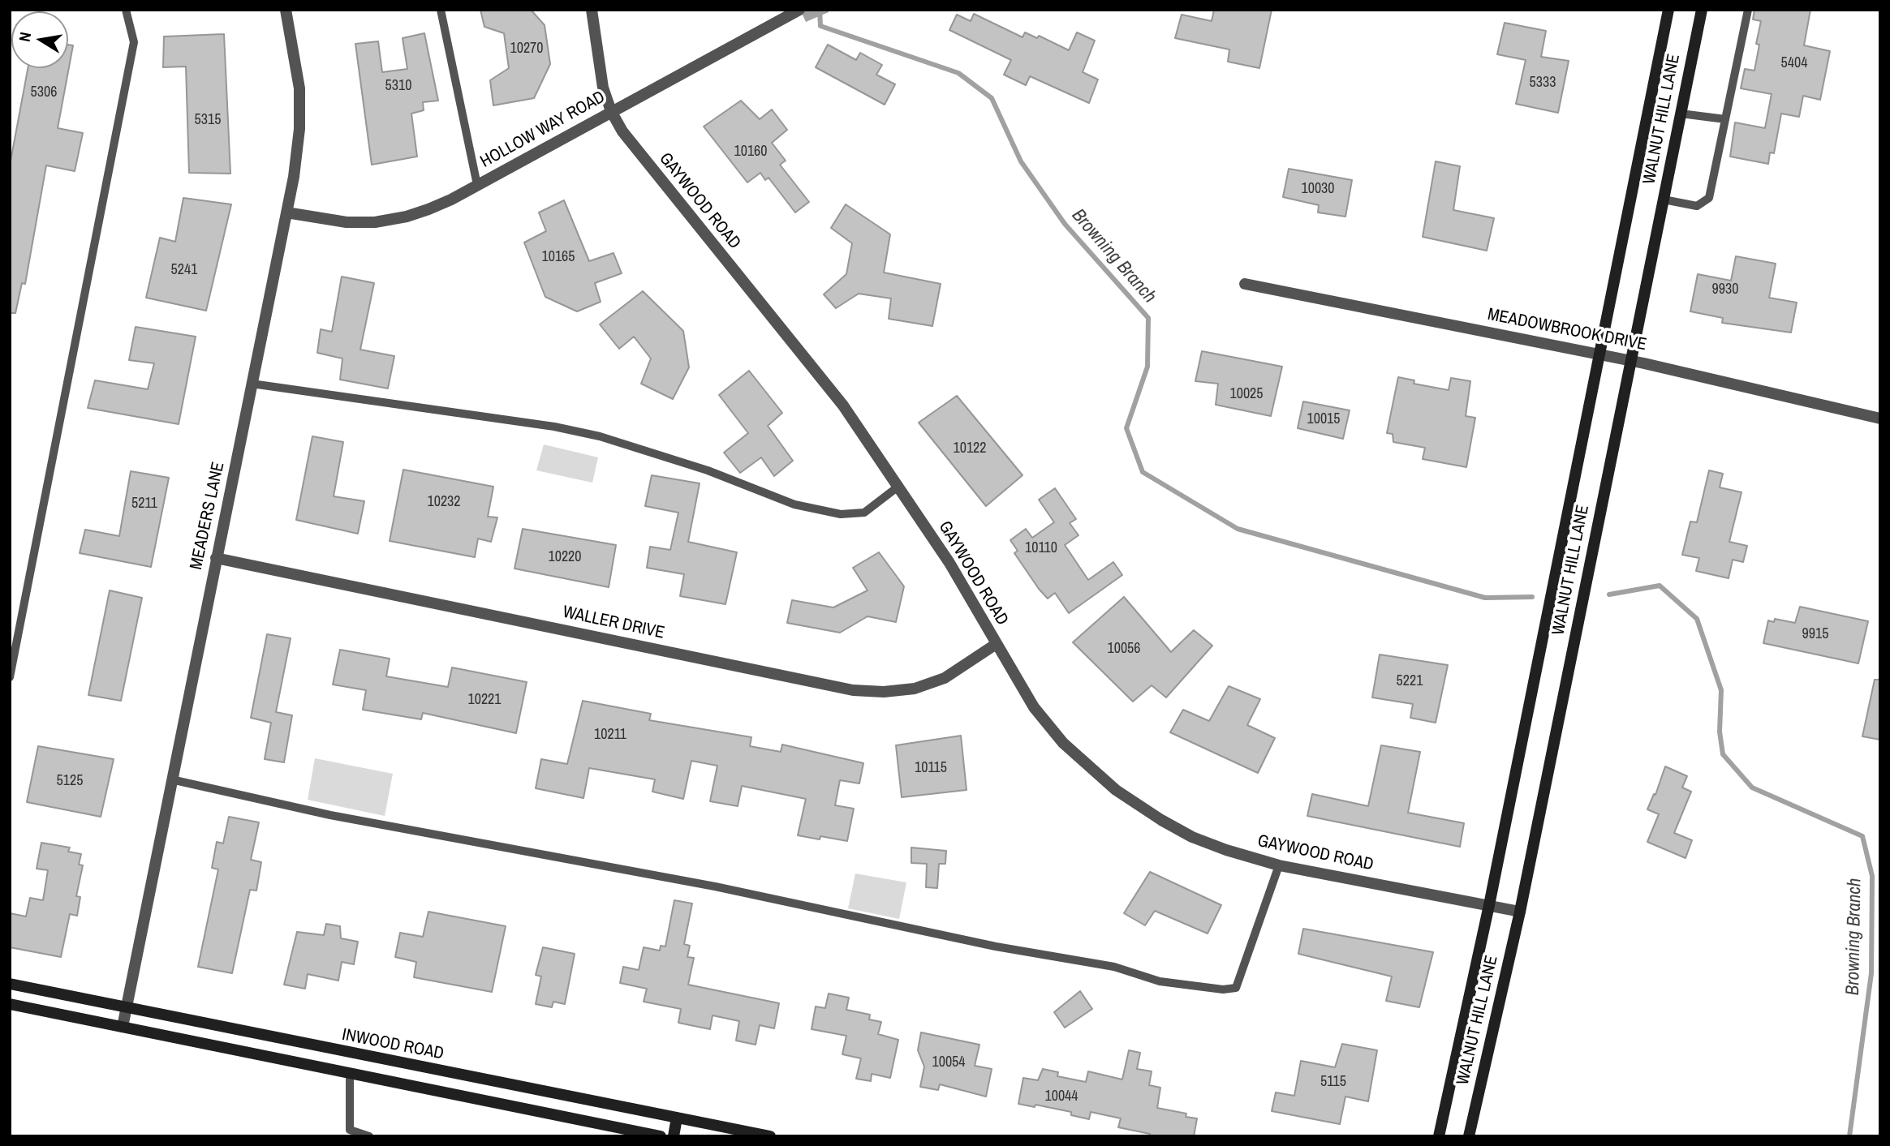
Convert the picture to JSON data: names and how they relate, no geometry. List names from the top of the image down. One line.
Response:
{"streets":{"main road":["WALNUT HILL LANE","INWOOD ROAD"],"street":["HOLLOW WAY ROAD","GAYWOOD ROAD","MEADOWBROOK DRIVE","MEADERS LANE","WALLER DRIVE"]},"crossings":[["WALNUT HILL LANE","GAYWOOD ROAD"],["WALNUT HILL LANE","MEADOWBROOK DRIVE"],["HOLLOW WAY ROAD","GAYWOOD ROAD"],["HOLLOW WAY ROAD","MEADERS LANE"],["GAYWOOD ROAD","WALLER DRIVE"],["MEADERS LANE","WALLER DRIVE"],["MEADERS LANE","INWOOD ROAD"]],"water":["Browning Branch"],"house_numbers":["10270","5404","5333","5310","5306","5315","10160","10030","10165","5241","9930","10025","10015","10122","10232","5211","10110","10220","9915","10056","5221","10221","10211","10115","5125","10054","5115","10044"],"north":"left"}
